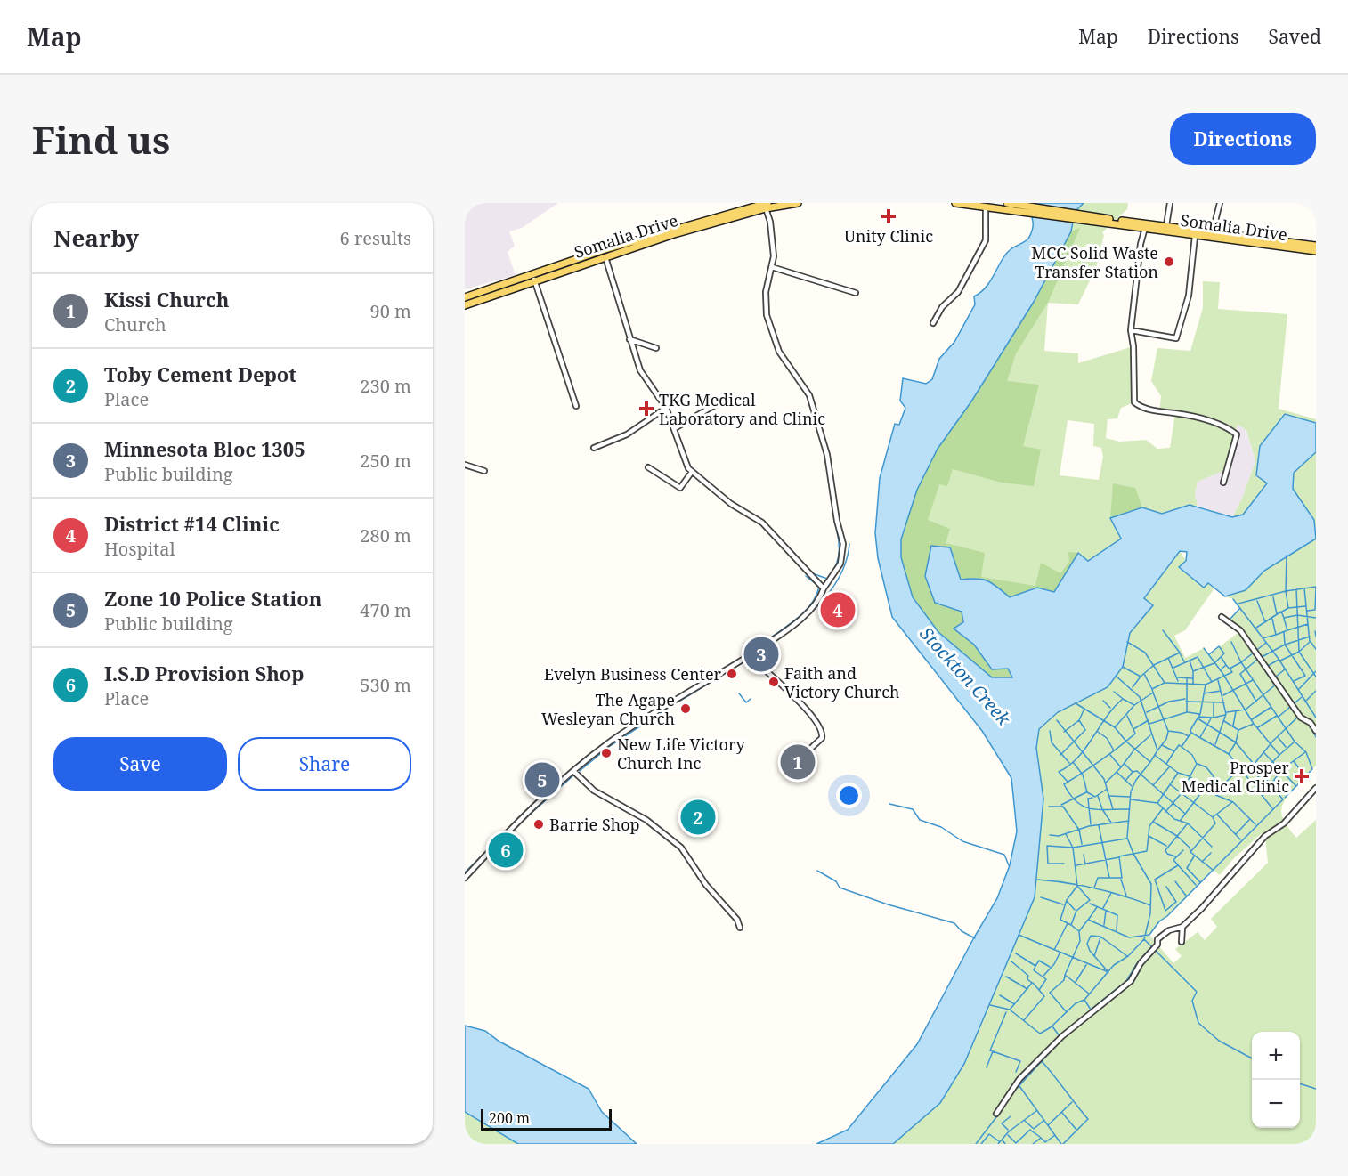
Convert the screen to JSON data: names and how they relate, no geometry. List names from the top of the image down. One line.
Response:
{"streets":{"main road":["Somalia Drive"]},"water":["Stockton Creek"],"places":{"health":["Unity Clinic","TKG Medical Laboratory and Clinic","Prosper Medical Clinic"],"other":["MCC Solid Waste Transfer Station","Evelyn Business Center","Faith and Victory Church","The Agape Wesleyan Church","New Life Victory Church Inc","Barrie Shop"]},"scale_bar":"200 m","page":{"header":"Map","nav":["Map","Directions","Saved"],"buttons":["Directions",["Save","Share"]],"title":"Find us","heading":["Nearby","6 results"],"list":[{"mark":"1","name":"Kissi Church","note":"Church","value":"90 m"},{"mark":"2","name":"Toby Cement Depot","note":"Place","value":"230 m"},{"mark":"3","name":"Minnesota Bloc 1305","note":"Public building","value":"250 m"},{"mark":"4","name":"District #14 Clinic","note":"Hospital","value":"280 m"},{"mark":"5","name":"Zone 10 Police Station","note":"Public building","value":"470 m"},{"mark":"6","name":"I.S.D Provision Shop","note":"Place","value":"530 m"}],"pins":["4","3","1","5","2","6"],"map_buttons":["+","−"],"scale":"200 m"}}
